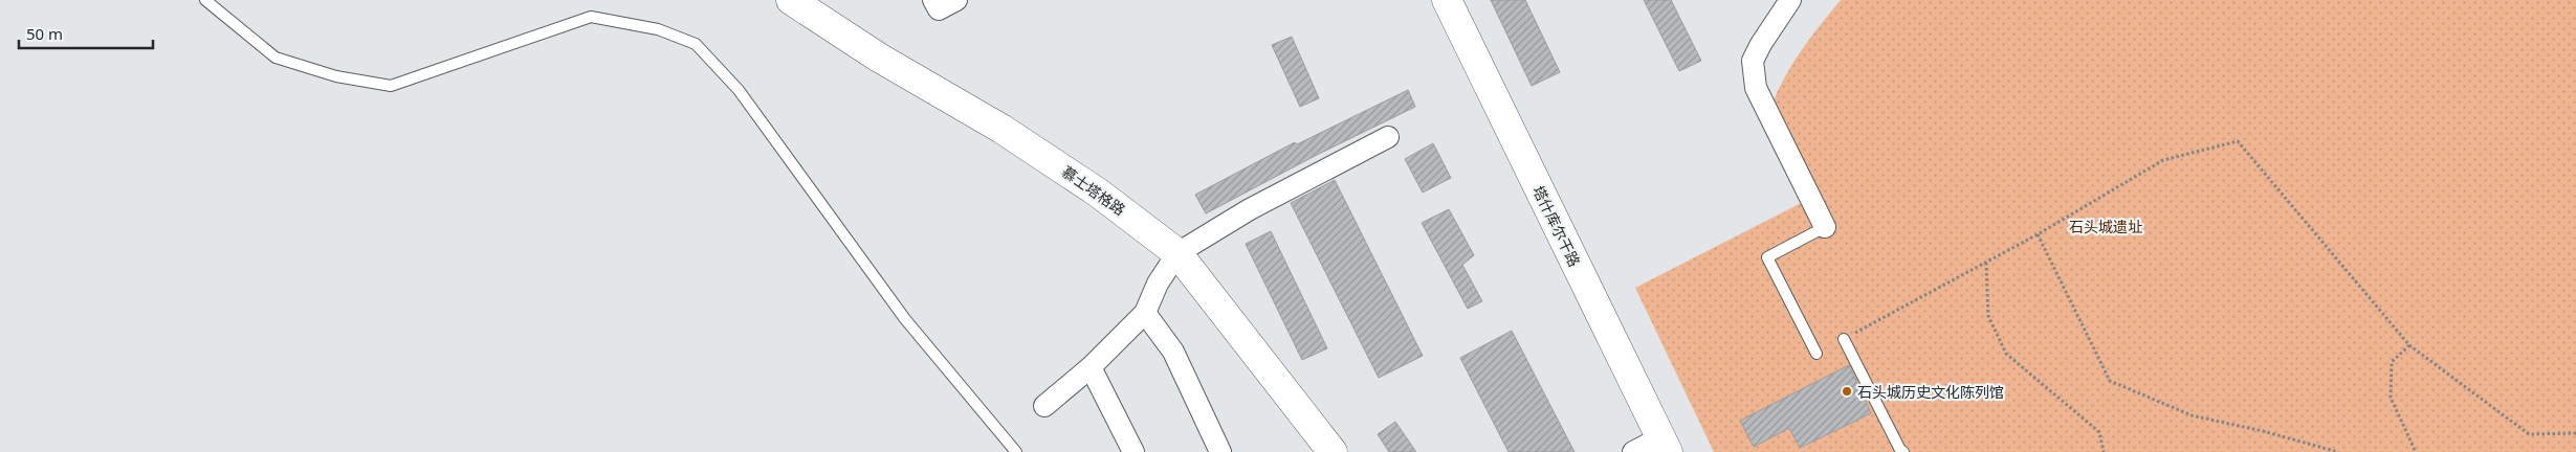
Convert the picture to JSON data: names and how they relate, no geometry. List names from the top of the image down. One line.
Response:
{"streets":{"street":["慕士塔格路","塔什库尔干路"]},"parks":["石头城遗址"],"places":["石头城历史文化陈列馆"],"scale_bar":"50 m"}
